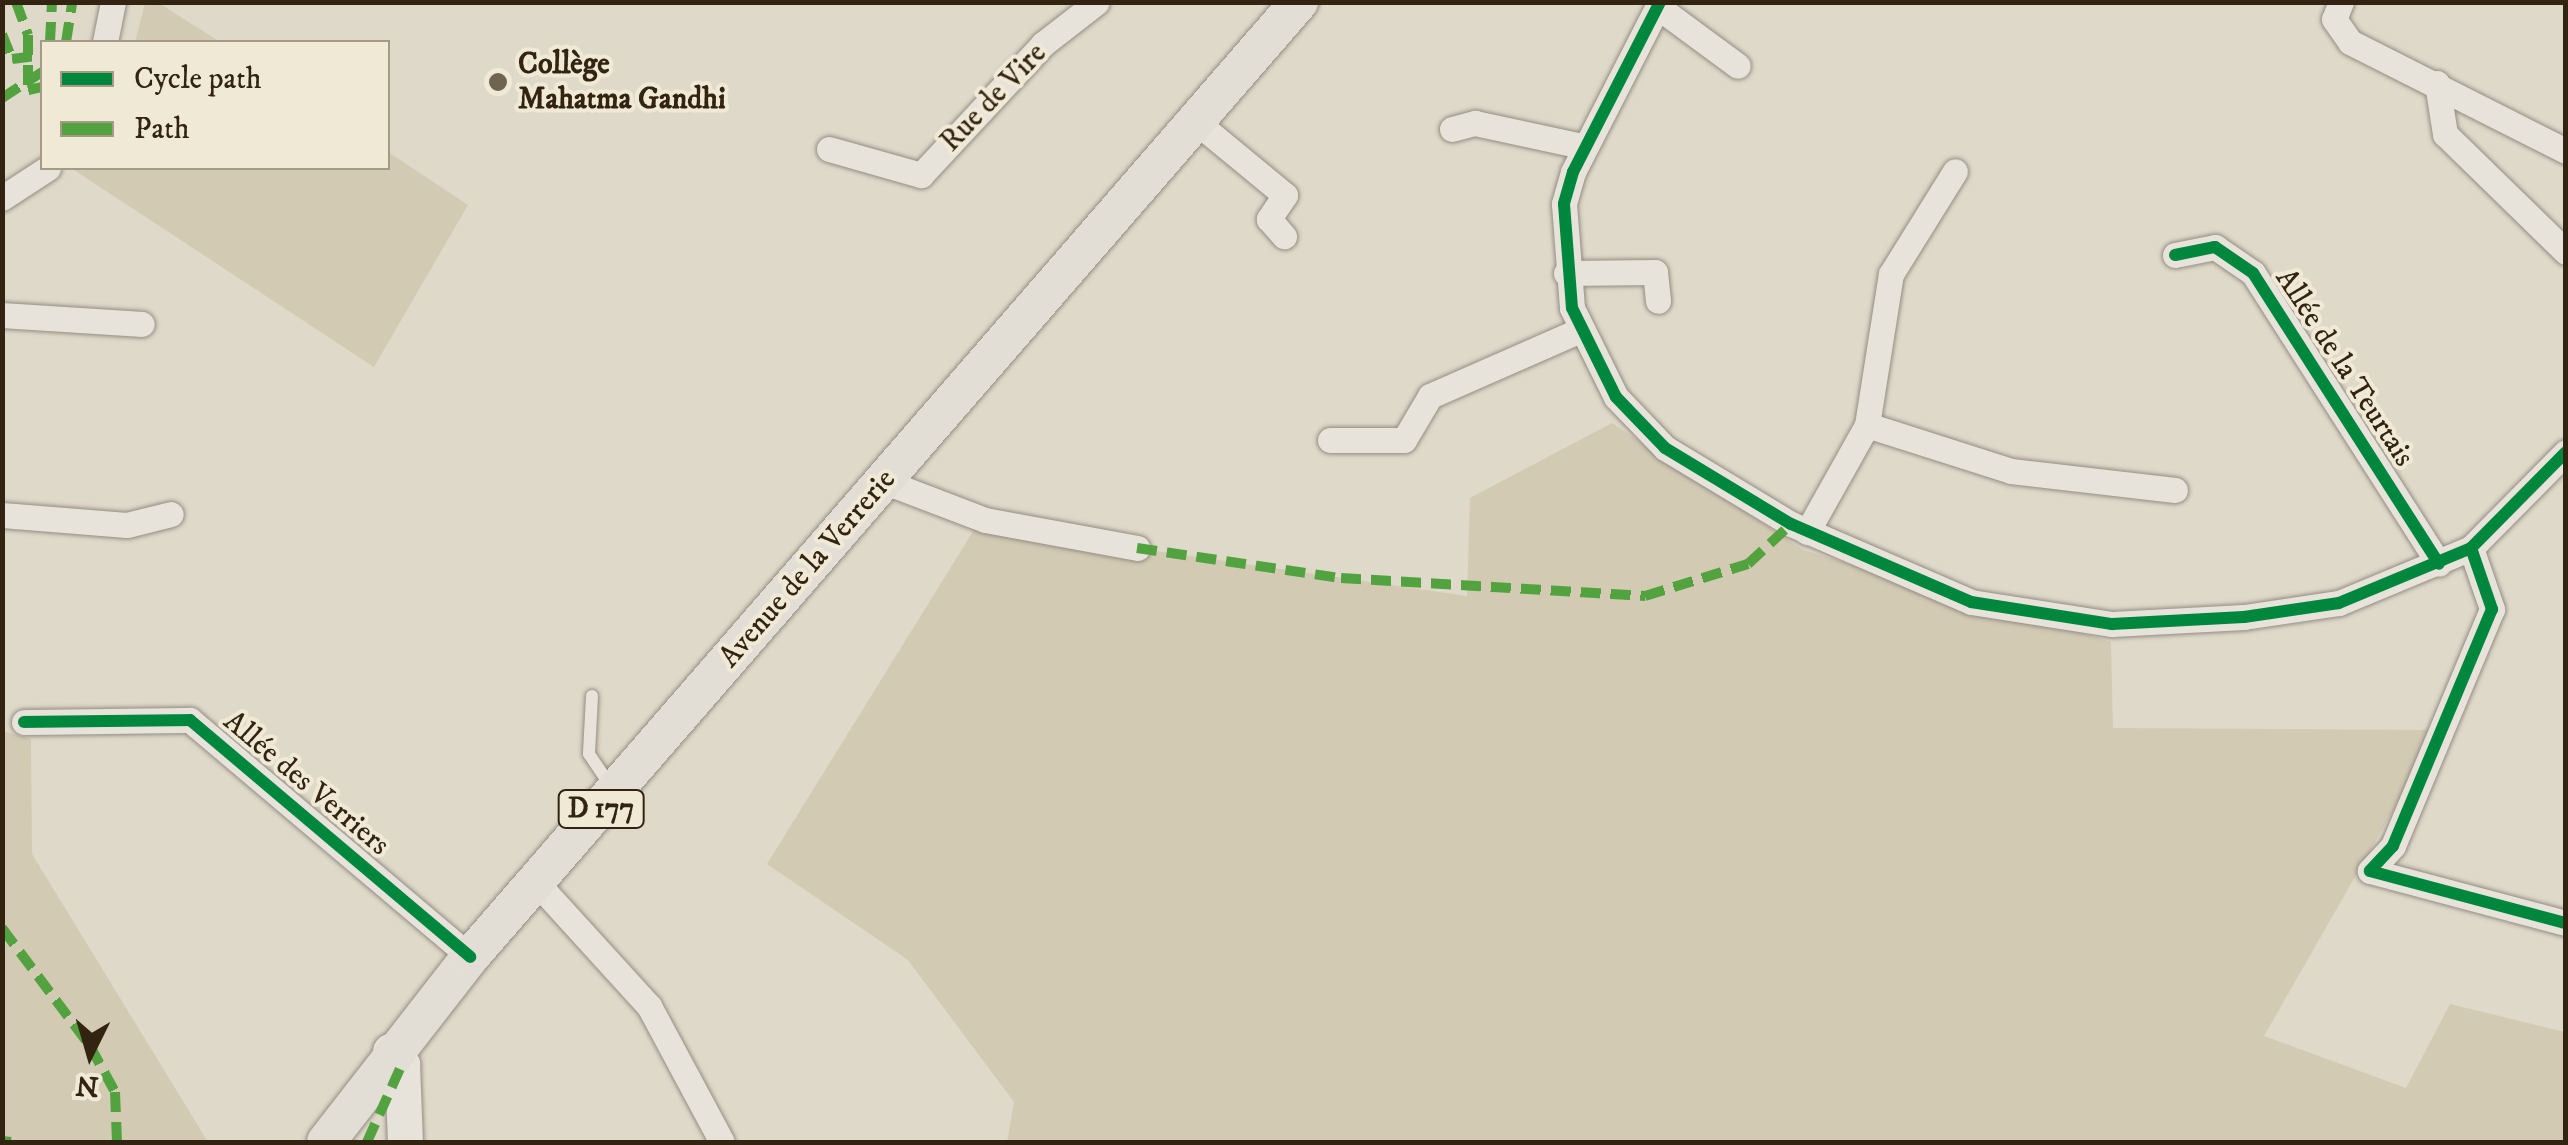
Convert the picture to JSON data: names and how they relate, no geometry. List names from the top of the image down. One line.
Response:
{"streets":{"main road":["Avenue de la Verrerie","D 177"],"street":["Rue de Vire","Allée de la Teurtais","Allée des Verriers"]},"crossings":[["Avenue de la Verrerie","Allée des Verriers"]],"places":["Collège Mahatma Gandhi"],"legend":["Cycle path","Path"],"north":"bottom"}
